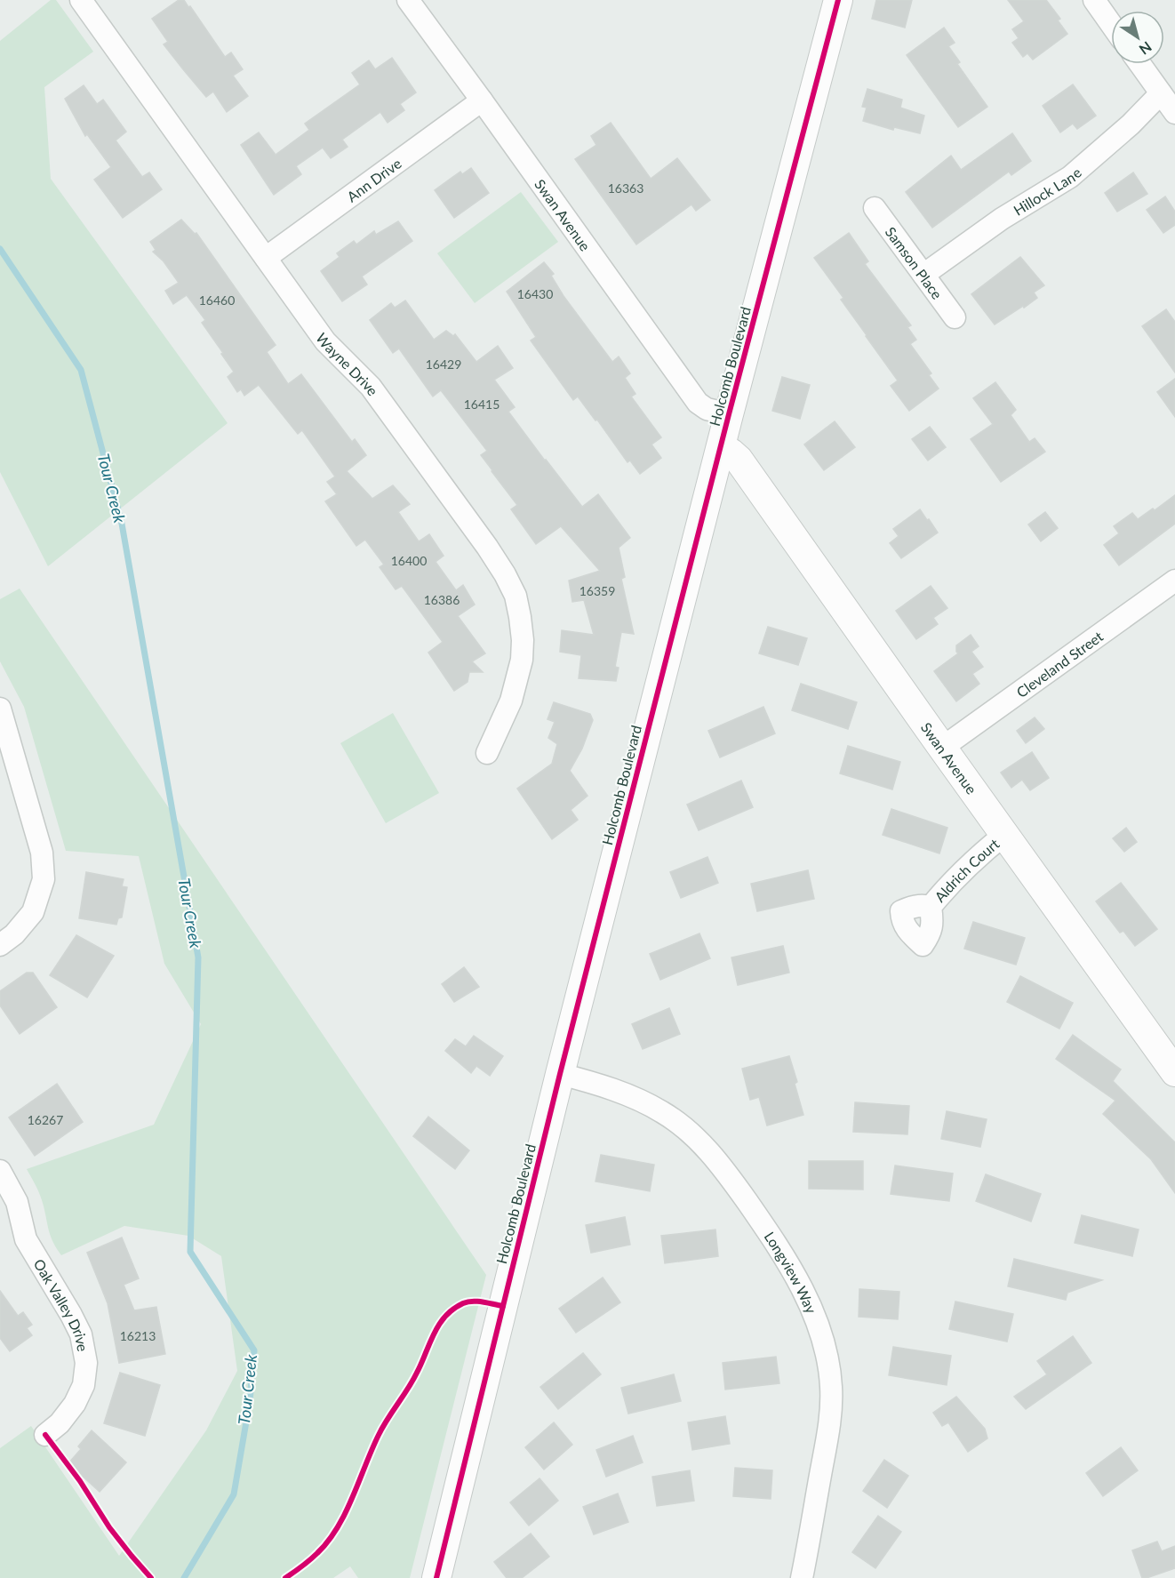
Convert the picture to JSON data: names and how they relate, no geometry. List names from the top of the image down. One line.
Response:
{"streets":{"street":["Ann Drive","Hillock Lane","Swan Avenue","Samson Place","Wayne Drive","Holcomb Boulevard","Cleveland Street","Aldrich Court","Longview Way","Oak Valley Drive"]},"crossings":[["Ann Drive","Swan Avenue"],["Ann Drive","Wayne Drive"],["Hillock Lane","Samson Place"],["Swan Avenue","Holcomb Boulevard"],["Swan Avenue","Cleveland Street"],["Swan Avenue","Aldrich Court"],["Holcomb Boulevard","Longview Way"]],"water":["Tour Creek"],"house_numbers":["16363","16430","16460","16429","16415","16400","16359","16386","16267","16213"],"north":"bottom right"}
